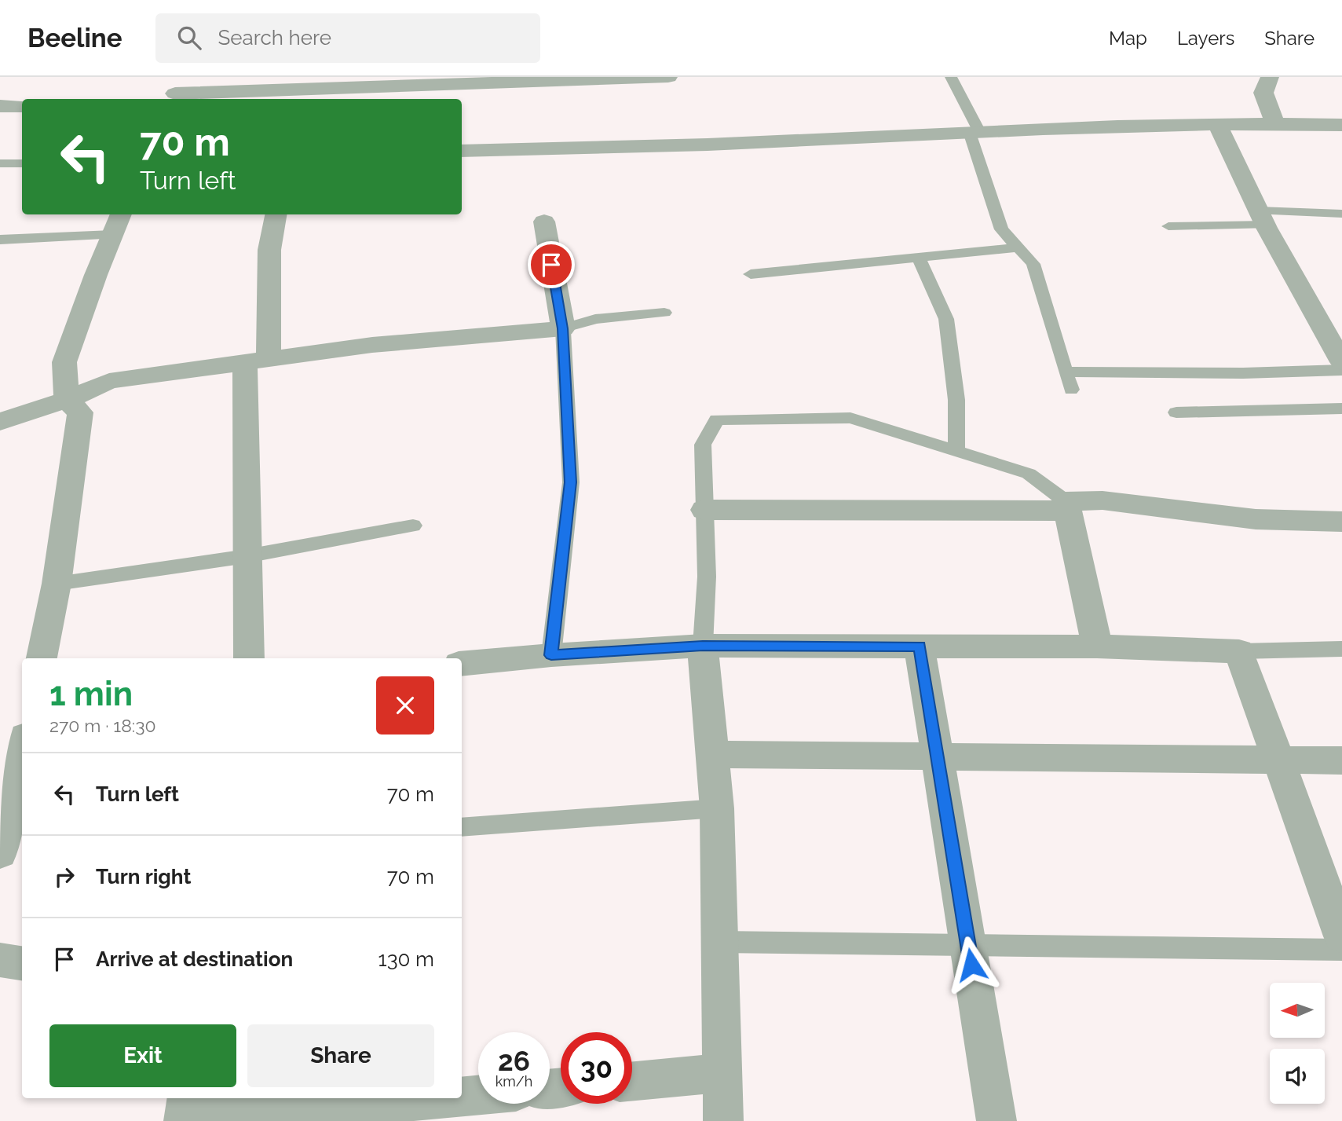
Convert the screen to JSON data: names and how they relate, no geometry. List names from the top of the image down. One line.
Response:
{"north":"left","page":{"header":"Beeline","search":"Search here","nav":["Map","Layers","Share"],"turn":["70 m","Turn left"],"heading":["1 min","270 m · 18:30"],"list":[{"name":"Turn left","value":"70 m"},{"name":"Turn right","value":"70 m"},{"name":"Arrive at destination","value":"130 m"}],"buttons":["Exit","Share"],"speed":"26 km/h","limit":"30"}}
